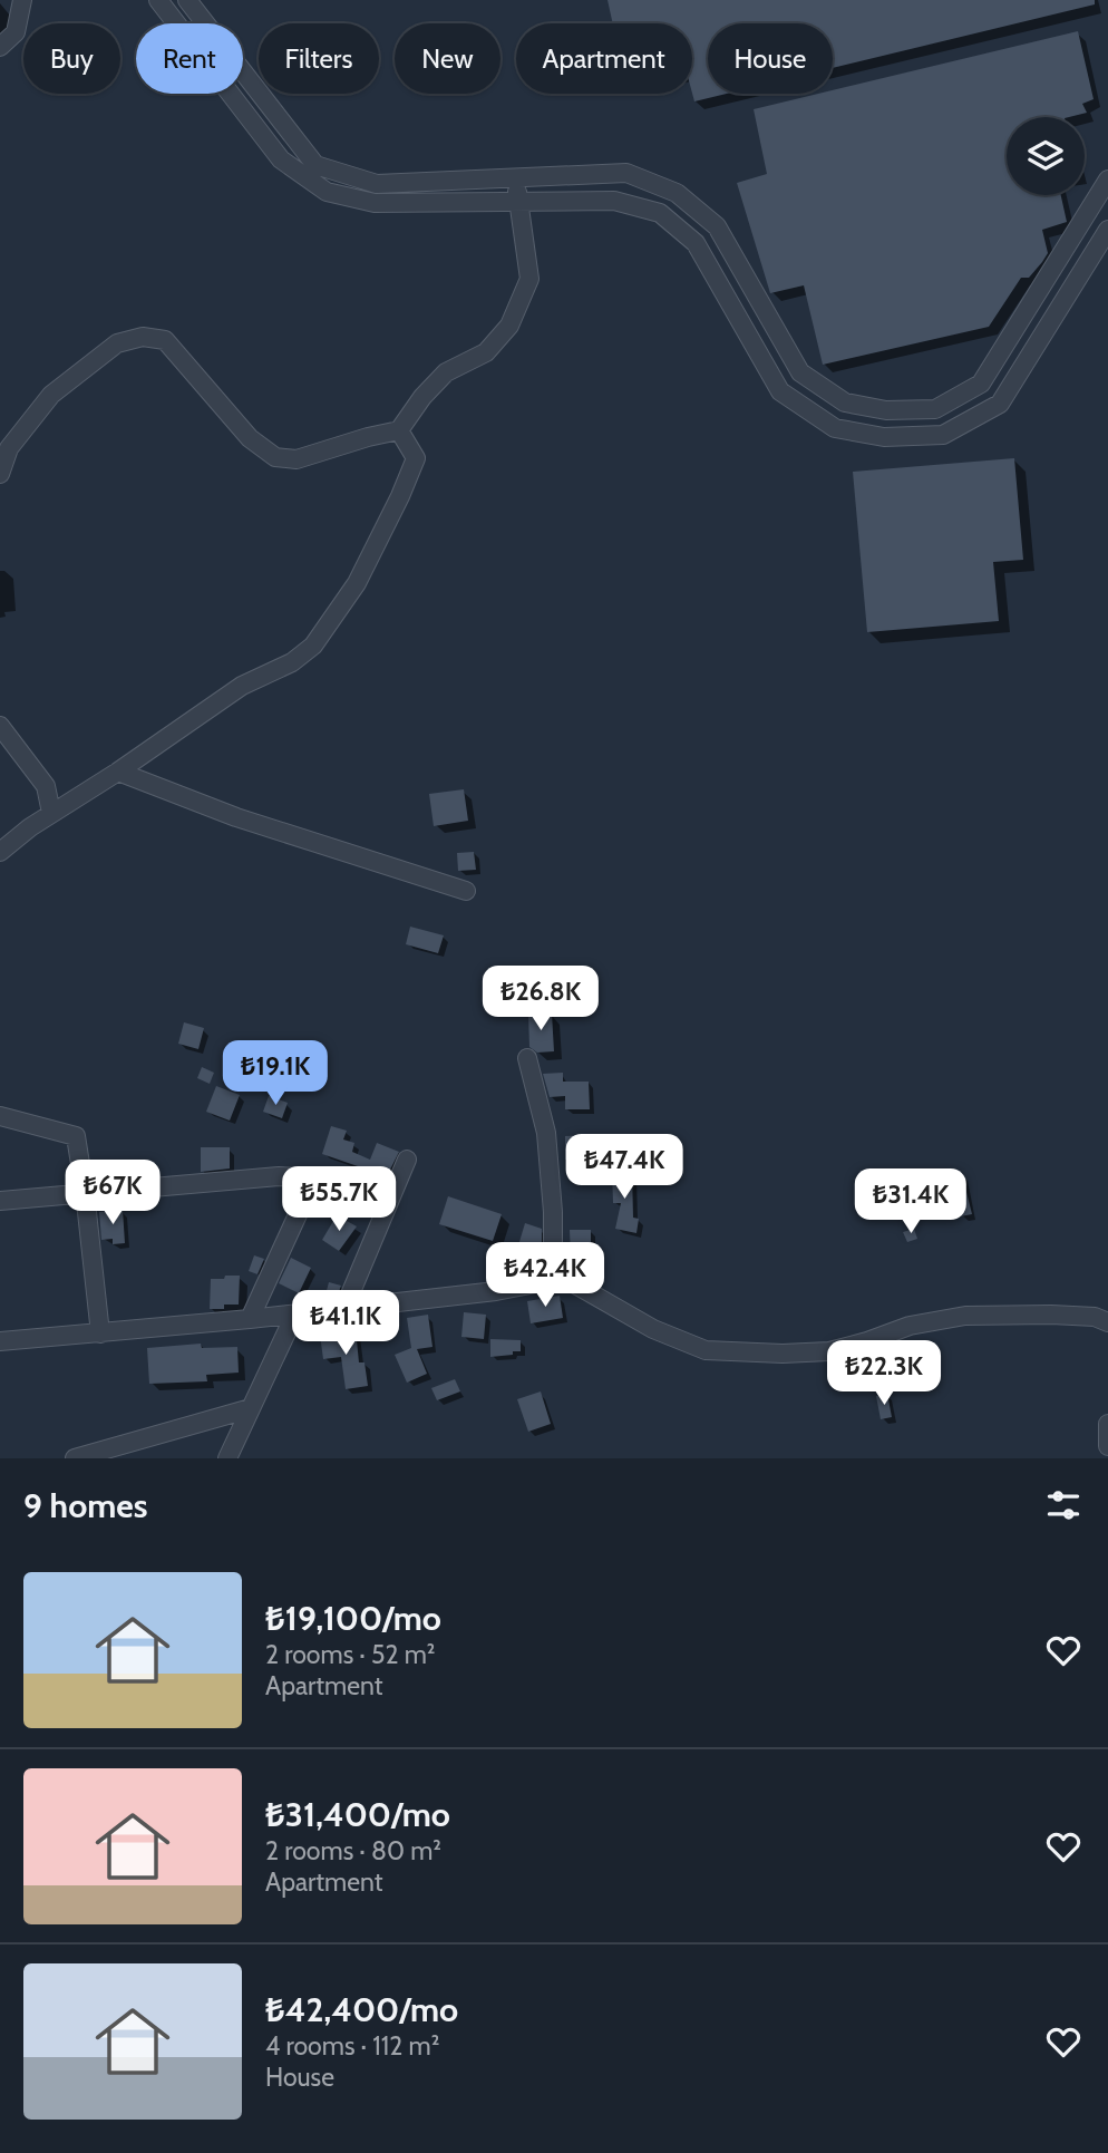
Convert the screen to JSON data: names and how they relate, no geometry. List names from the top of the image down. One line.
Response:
{"page":{"chip":["Buy","Rent","Filters","New","Apartment","House"],"price":["₺26.8K","₺19.1K","₺47.4K","₺67K","₺55.7K","₺31.4K","₺42.4K","₺41.1K","₺22.3K"],"heading":"9 homes","list":[{"name":"₺19,100/mo","note":"2 rooms · 52 m² · Apartment"},{"name":"₺31,400/mo","note":"2 rooms · 80 m² · Apartment"},{"name":"₺42,400/mo","note":"4 rooms · 112 m² · House"}]}}
